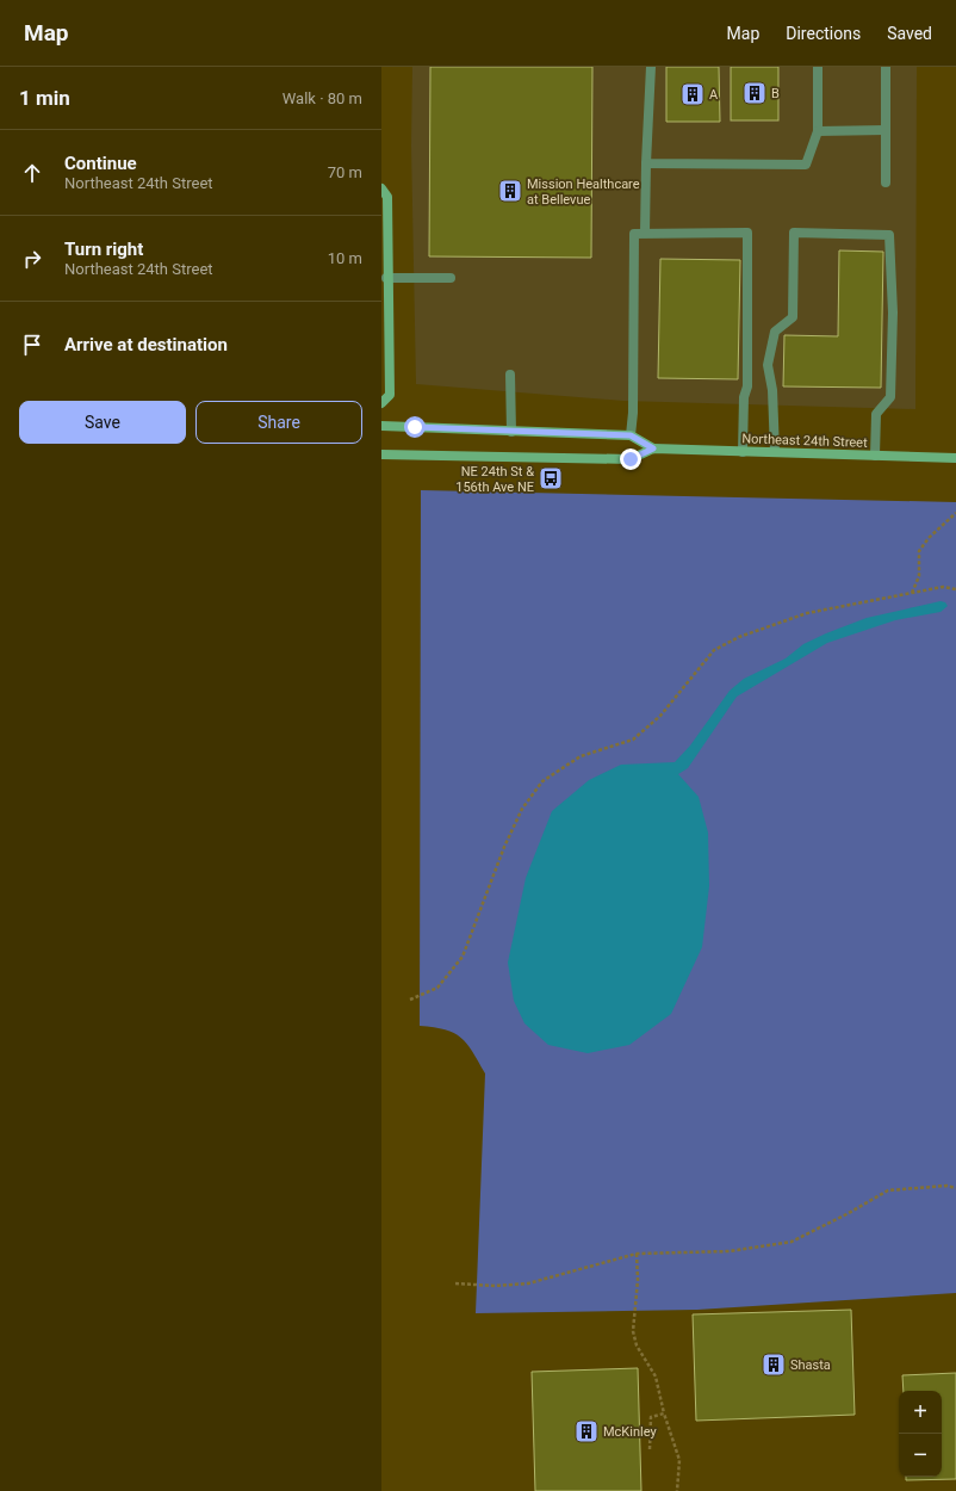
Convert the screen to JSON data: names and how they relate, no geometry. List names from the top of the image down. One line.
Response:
{"streets":{"main road":["Northeast 24th Street"]},"places":{"building":["B","A","Mission Healthcare at Bellevue","Shasta","McKinley"],"bus stop":["NE 24th St & 156th Ave NE"]},"page":{"header":"Map","nav":["Map","Directions","Saved"],"heading":["1 min","Walk · 80 m"],"list":[["Continue","Northeast 24th Street","70 m"],["Turn right","Northeast 24th Street","10 m"],"Arrive at destination"],"buttons":["Save","Share"],"map_buttons":["+","−"]}}
